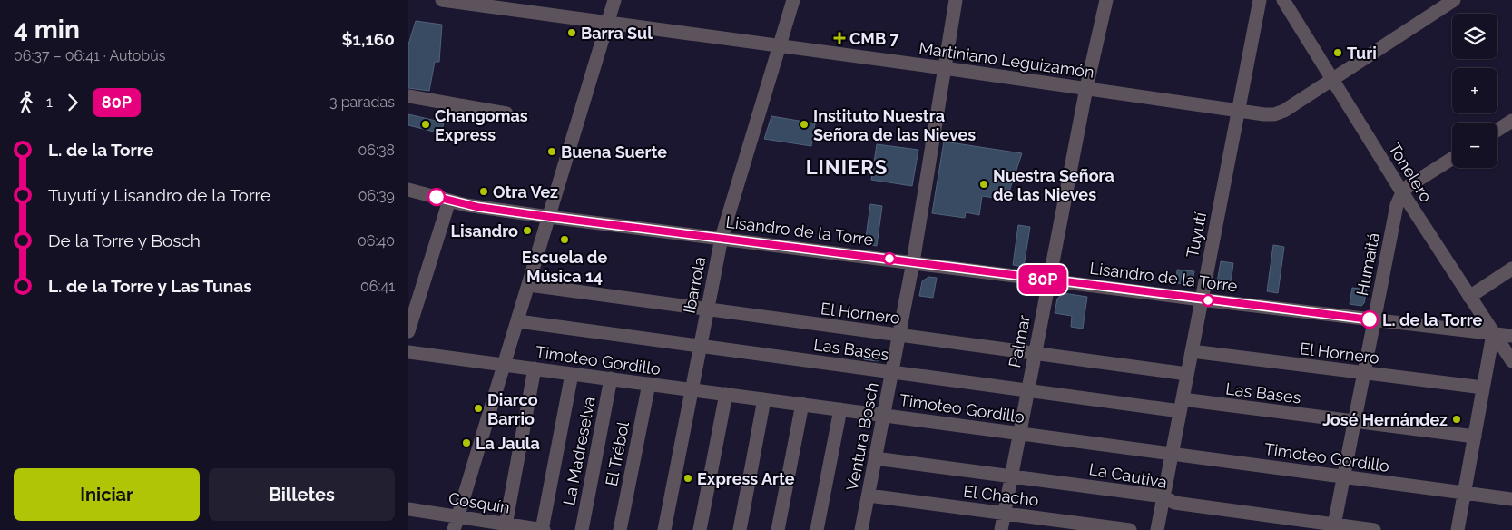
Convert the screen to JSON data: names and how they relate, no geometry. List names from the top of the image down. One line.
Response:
{"streets":{"street":["Martiniano Leguizamón","Tonelero","Lisandro de la Torre","Tuyutí","Humaitá","Ibarrola","El Hornero","Palmar","Las Bases","Timoteo Gordillo","Ventura Bosch","La Madreselva","El Trébol","La Cautiva","El Chacho","Cosquín"]},"crossings":[["Martiniano Leguizamón","Tonelero"],["Martiniano Leguizamón","Tuyutí"],["Martiniano Leguizamón","Ibarrola"],["Martiniano Leguizamón","Palmar"],["Martiniano Leguizamón","Ventura Bosch"],["Tonelero","Lisandro de la Torre"],["Tonelero","Humaitá"],["Lisandro de la Torre","Tuyutí"],["Lisandro de la Torre","Humaitá"],["Lisandro de la Torre","Ibarrola"],["Lisandro de la Torre","Palmar"],["Lisandro de la Torre","Ventura Bosch"],["Tuyutí","El Hornero"],["Tuyutí","Las Bases"],["Tuyutí","Timoteo Gordillo"],["Tuyutí","La Cautiva"],["Humaitá","El Hornero"],["Humaitá","Las Bases"],["Humaitá","Timoteo Gordillo"],["Humaitá","La Cautiva"],["Ibarrola","El Hornero"],["Ibarrola","Las Bases"],["Ibarrola","Timoteo Gordillo"],["El Hornero","Palmar"],["El Hornero","Ventura Bosch"],["Palmar","Las Bases"],["Palmar","Timoteo Gordillo"],["Palmar","La Cautiva"],["Palmar","El Chacho"],["Las Bases","Ventura Bosch"],["Timoteo Gordillo","Ventura Bosch"],["Timoteo Gordillo","La Madreselva"],["Timoteo Gordillo","El Trébol"],["Ventura Bosch","La Cautiva"],["Ventura Bosch","El Chacho"]],"districts":["LINIERS"],"places":{"other":["Barra Sul","Turi","Changomas Express","Instituto Nuestra Señora de las Nieves","Buena Suerte","Nuestra Señora de las Nieves","Otra Vez","Lisandro","Escuela de Música 14","L. de la Torre","Diarco Barrio","José Hernández","La Jaula","Express Arte"],"health":["CMB 7"]},"lines":["bus line 80P"],"page":{"heading":["4 min","06:37 – 06:41 · Autobús","$1,160"],"on_map":"80P","map_buttons":["+","−"],"legs":["1","80P","3 paradas"],"list":[{"name":"L. de la Torre","value":"06:38"},{"name":"Tuyutí y Lisandro de la Torre","value":"06:39"},{"name":"De la Torre y Bosch","value":"06:40"},{"name":"L. de la Torre y Las Tunas","value":"06:41"}],"buttons":["Iniciar","Billetes"]}}
